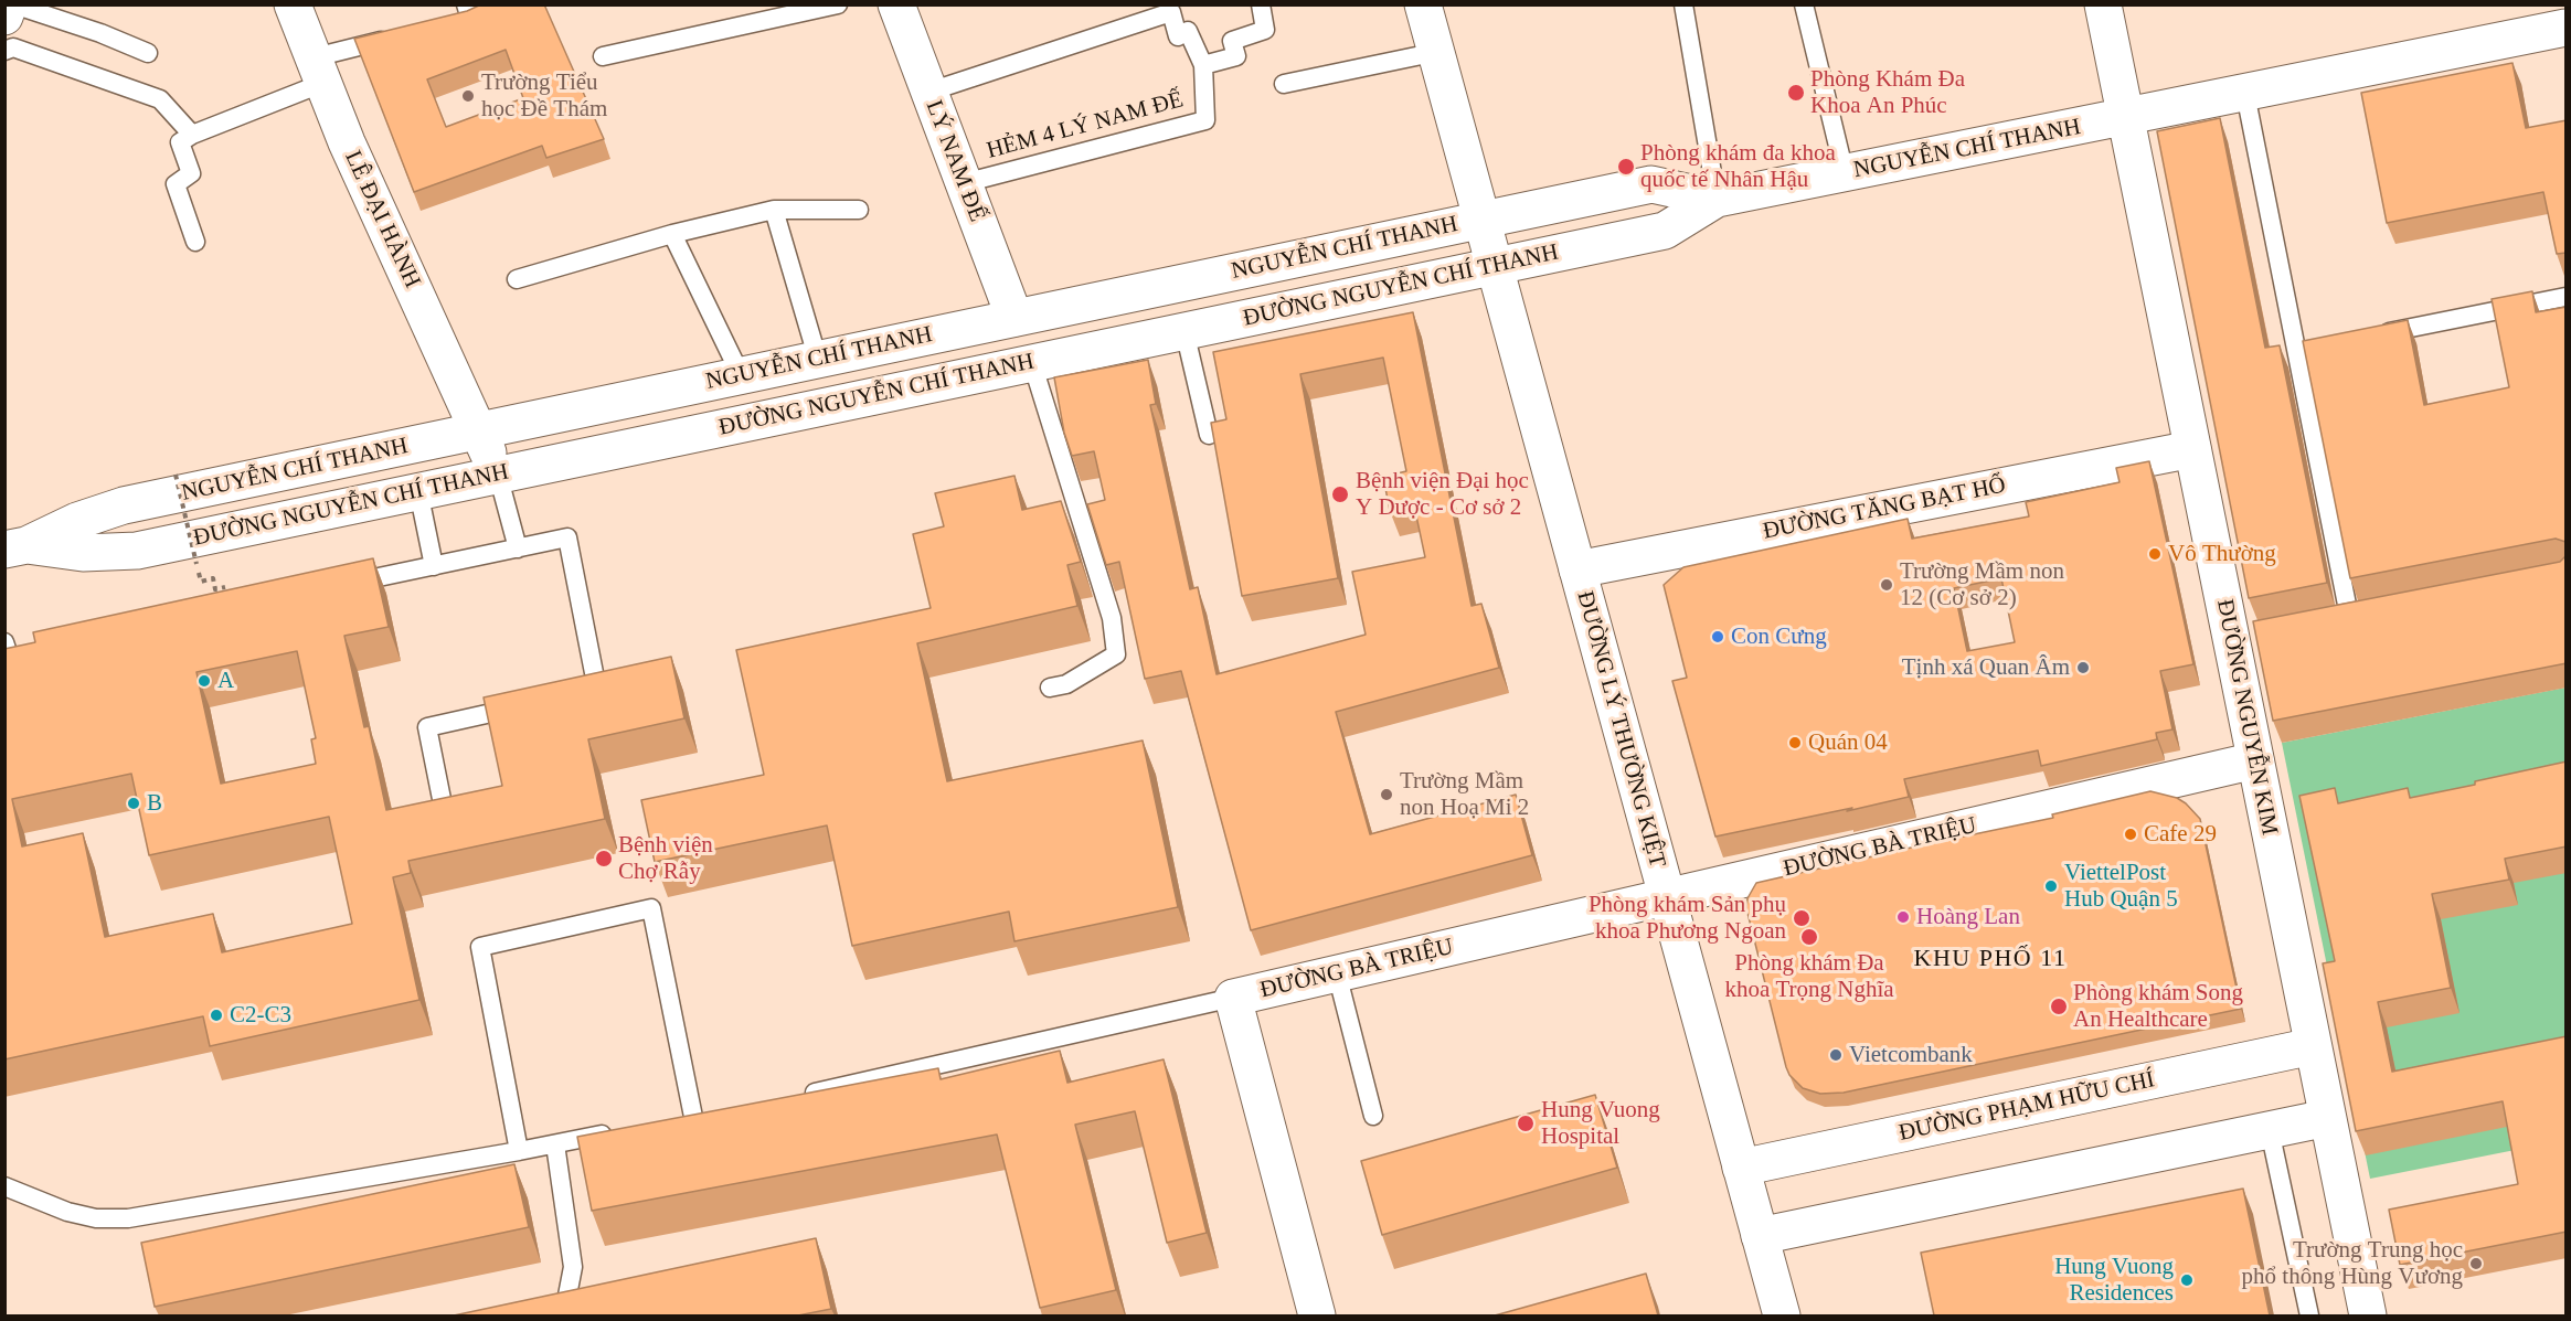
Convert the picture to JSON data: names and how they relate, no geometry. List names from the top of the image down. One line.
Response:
{"streets":{"main road":["NGUYỄN CHÍ THANH","LÝ NAM ĐẾ","LÊ ĐẠI HÀNH","ĐƯỜNG NGUYỄN CHÍ THANH","ĐƯỜNG TĂNG BẠT HỔ","ĐƯỜNG NGUYỄN KIM","ĐƯỜNG LÝ THƯỜNG KIỆT","ĐƯỜNG BÀ TRIỆU","ĐƯỜNG PHẠM HỮU CHÍ"],"lane":["HẺM 4 LÝ NAM ĐẾ"]},"crossings":[["HẺM 4 LÝ NAM ĐẾ","LÝ NAM ĐẾ"],["NGUYỄN CHÍ THANH","LÝ NAM ĐẾ"],["NGUYỄN CHÍ THANH","LÊ ĐẠI HÀNH"],["NGUYỄN CHÍ THANH","ĐƯỜNG NGUYỄN CHÍ THANH"],["NGUYỄN CHÍ THANH","ĐƯỜNG NGUYỄN KIM"],["NGUYỄN CHÍ THANH","ĐƯỜNG LÝ THƯỜNG KIỆT"],["LÝ NAM ĐẾ","ĐƯỜNG NGUYỄN CHÍ THANH"],["LÊ ĐẠI HÀNH","ĐƯỜNG NGUYỄN CHÍ THANH"],["ĐƯỜNG NGUYỄN CHÍ THANH","ĐƯỜNG LÝ THƯỜNG KIỆT"],["ĐƯỜNG TĂNG BẠT HỔ","ĐƯỜNG NGUYỄN KIM"],["ĐƯỜNG TĂNG BẠT HỔ","ĐƯỜNG LÝ THƯỜNG KIỆT"],["ĐƯỜNG NGUYỄN KIM","ĐƯỜNG BÀ TRIỆU"],["ĐƯỜNG NGUYỄN KIM","ĐƯỜNG PHẠM HỮU CHÍ"],["ĐƯỜNG LÝ THƯỜNG KIỆT","ĐƯỜNG BÀ TRIỆU"],["ĐƯỜNG LÝ THƯỜNG KIỆT","ĐƯỜNG PHẠM HỮU CHÍ"]],"districts":["KHU PHỐ 11"],"places":["Phòng Khám Đa Khoa An Phúc","Trường Tiểu học Đề Thám","Phòng khám đa khoa quốc tế Nhân Hậu","Bệnh viện Đại học Y Dược - Cơ sở 2","Vô Thường","Trường Mầm non 12 (Cơ sở 2)","Con Cưng","Tịnh xá Quan Âm","A","Quán 04","Trường Mầm non Hoạ Mi 2","B","Cafe 29","Bệnh viện Chợ Rẫy","ViettelPost Hub Quận 5","Hoàng Lan","Phòng khám Sản phụ khoa Phương Ngoan","Phòng khám Đa khoa Trọng Nghĩa","Phòng khám Song An Healthcare","C2-C3","Vietcombank","Hung Vuong Hospital","Trường Trung học phổ thông Hùng Vương","Hung Vuong Residences"]}
